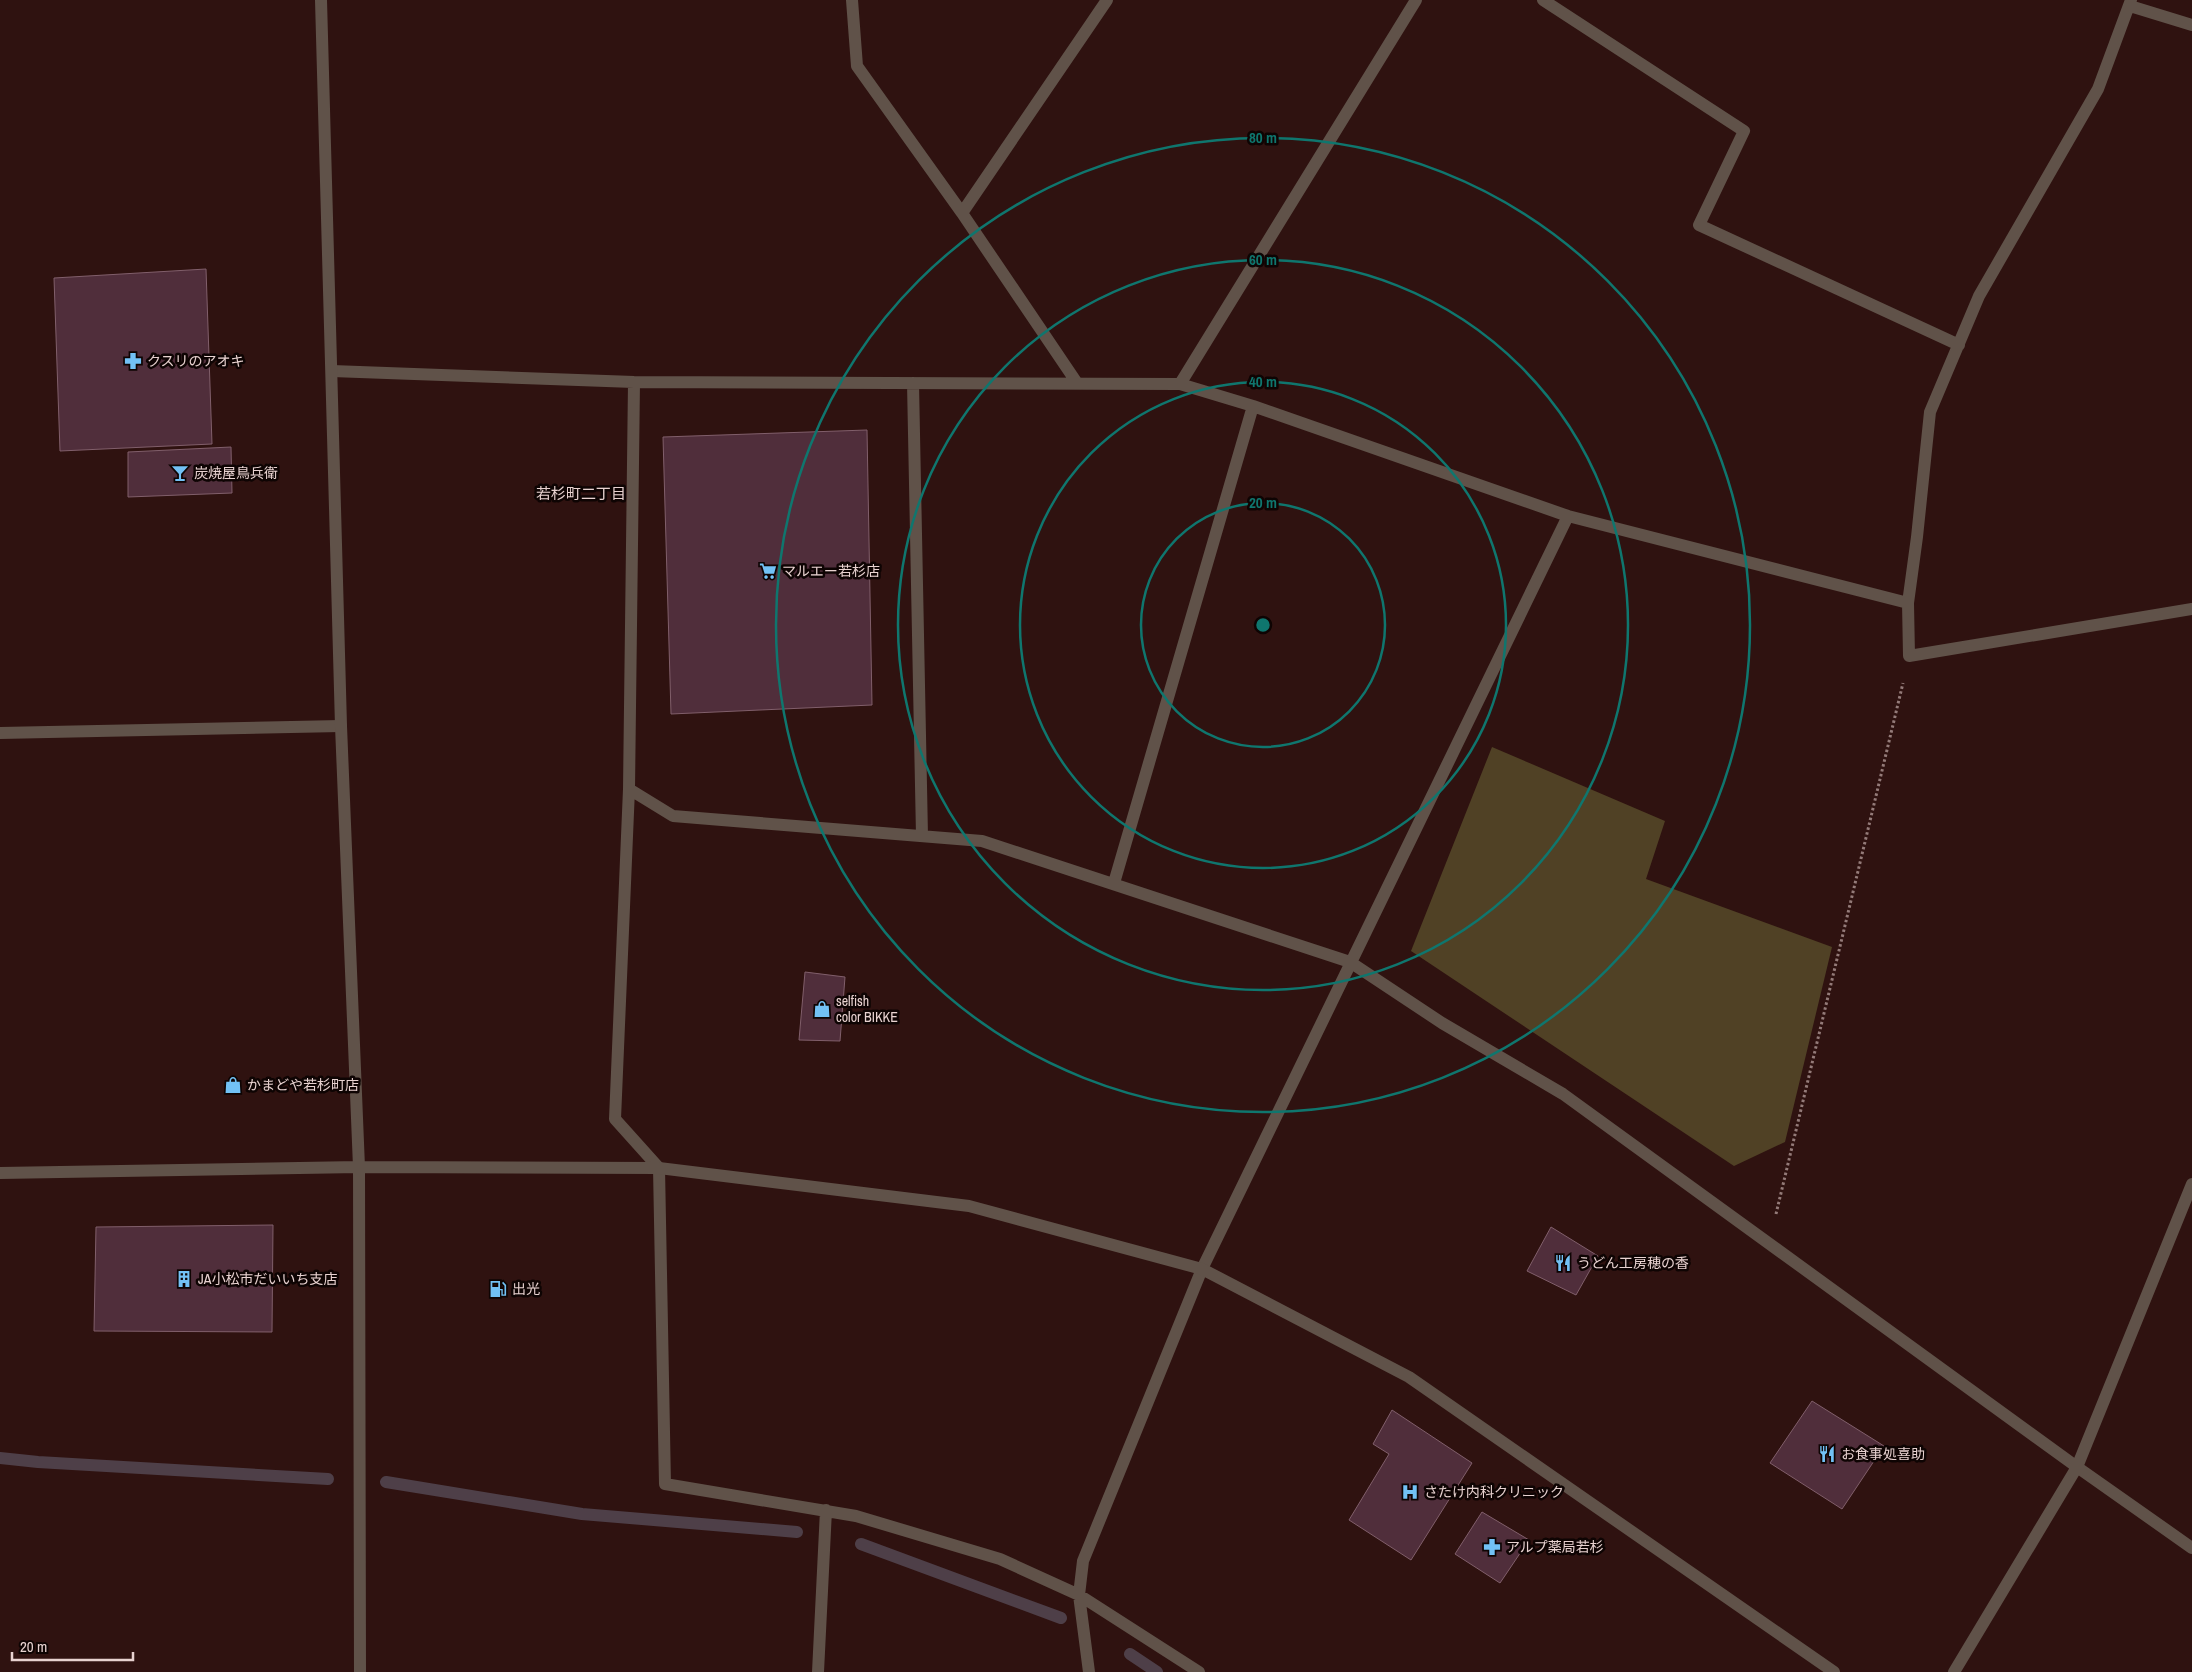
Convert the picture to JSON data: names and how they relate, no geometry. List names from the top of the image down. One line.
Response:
{"districts":["若杉町二丁目"],"places":{"pharmacy":["クスリのアオキ","アルプ薬局若杉"],"bar":["炭焼屋鳥兵衛"],"supermarket":["マルエー若杉店"],"shop":["selfish color BIKKE","かまどや若杉町店"],"restaurant":["うどん工房穂の香","お食事処喜助"],"building":["JA小松市だいいち支店"],"fuel station":["出光"],"hospital":["さたけ内科クリニック"]},"scale_bar":"20 m","rings":["80 m","60 m","40 m","20 m"]}
